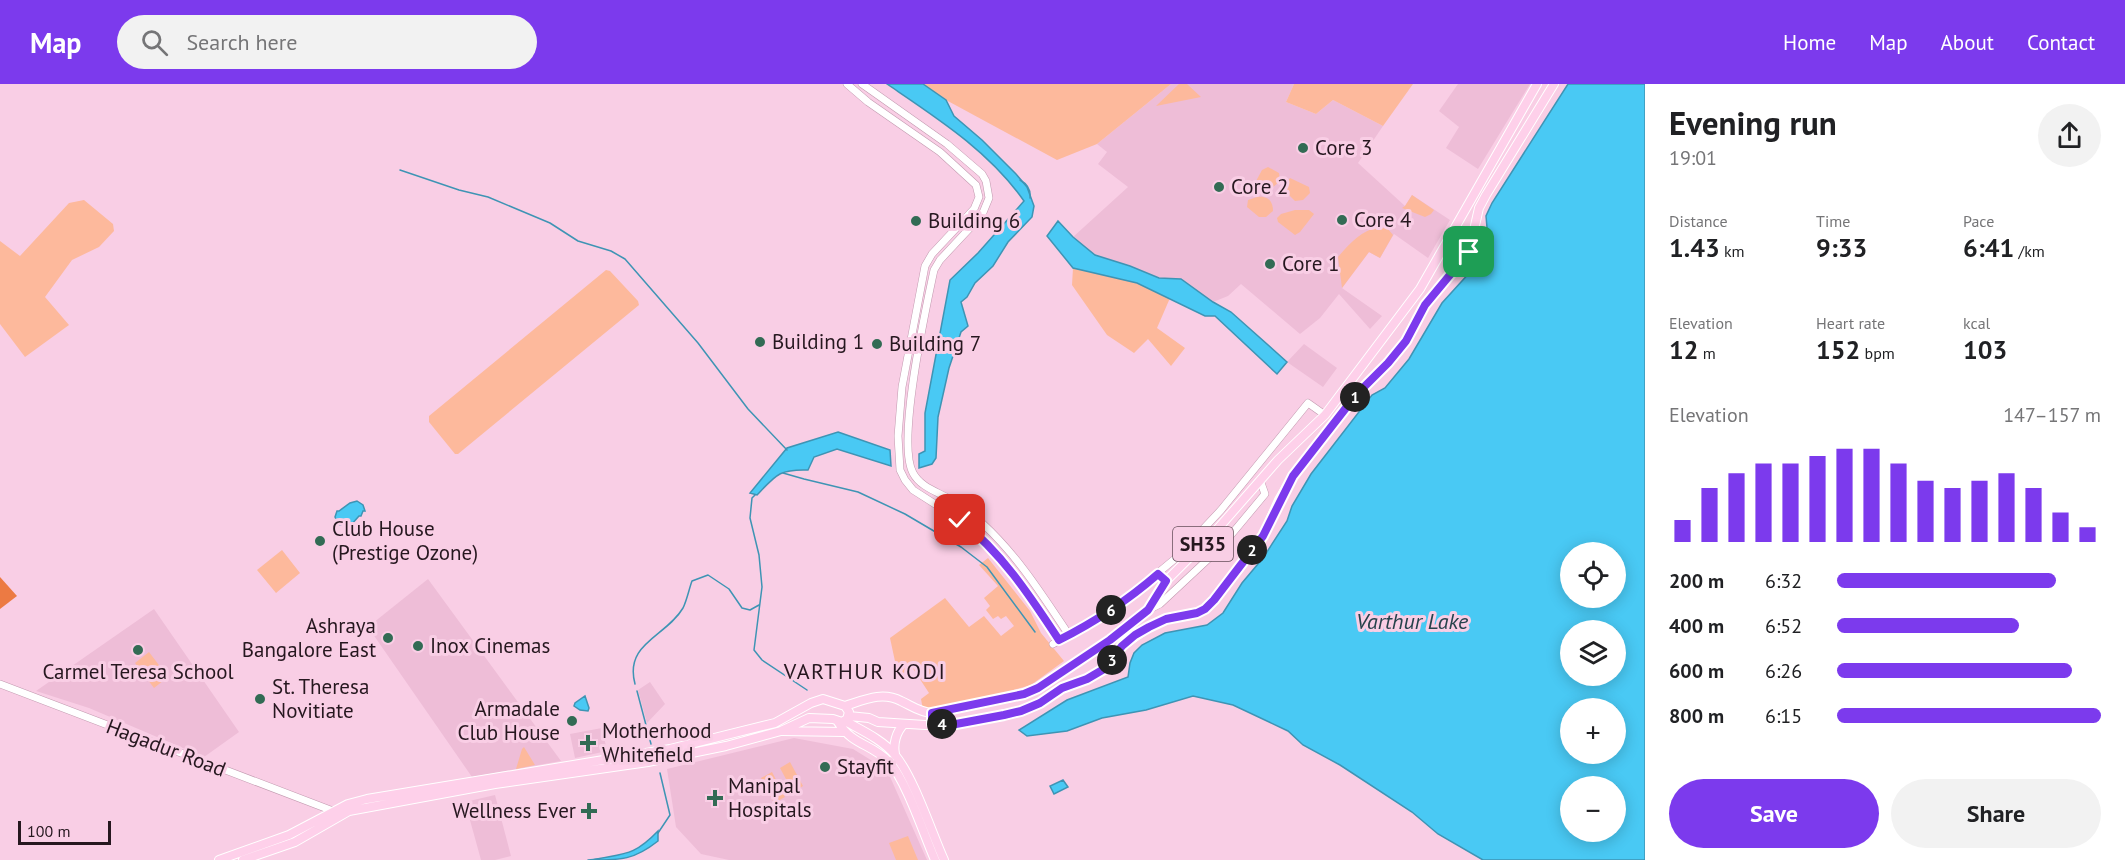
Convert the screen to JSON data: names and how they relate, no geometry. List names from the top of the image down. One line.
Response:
{"streets":{"main road":["SH35"],"street":["Hagadur Road"]},"crossings":[["SH35","Hagadur Road"]],"districts":["VARTHUR KODI"],"water":["Varthur Lake"],"places":{"other":["Core 3","Core 2","Core 4","Building 6","Core 1","Building 1","Building 7","Club House (Prestige Ozone)","Ashraya Bangalore East","Inox Cinemas","Carmel Teresa School","St. Theresa Novitiate","Armadale Club House","Stayfit"],"health":["Motherhood Whitefield","Manipal Hospitals","Wellness Ever"]},"scale_bar":"100 m","page":{"header":"Map","search":"Search here","nav":["Home","Map","About","Contact"],"heading":["Evening run","19:01"],"stats":[["Distance","1.43 km"],["Time","9:33"],["Pace","6:41 /km"],["Elevation","12 m"],["Heart rate","152 bpm"],["kcal","103"]],"pins":["1","2","6","3","4"],"chart":["Elevation","147–157 m"],"map_buttons":["+","−"],"list":[{"name":"200 m","note":"6:32"},{"name":"400 m","note":"6:52"},{"name":"600 m","note":"6:26"},{"name":"800 m","note":"6:15"}],"buttons":["Save","Share"],"scale":"100 m"}}
